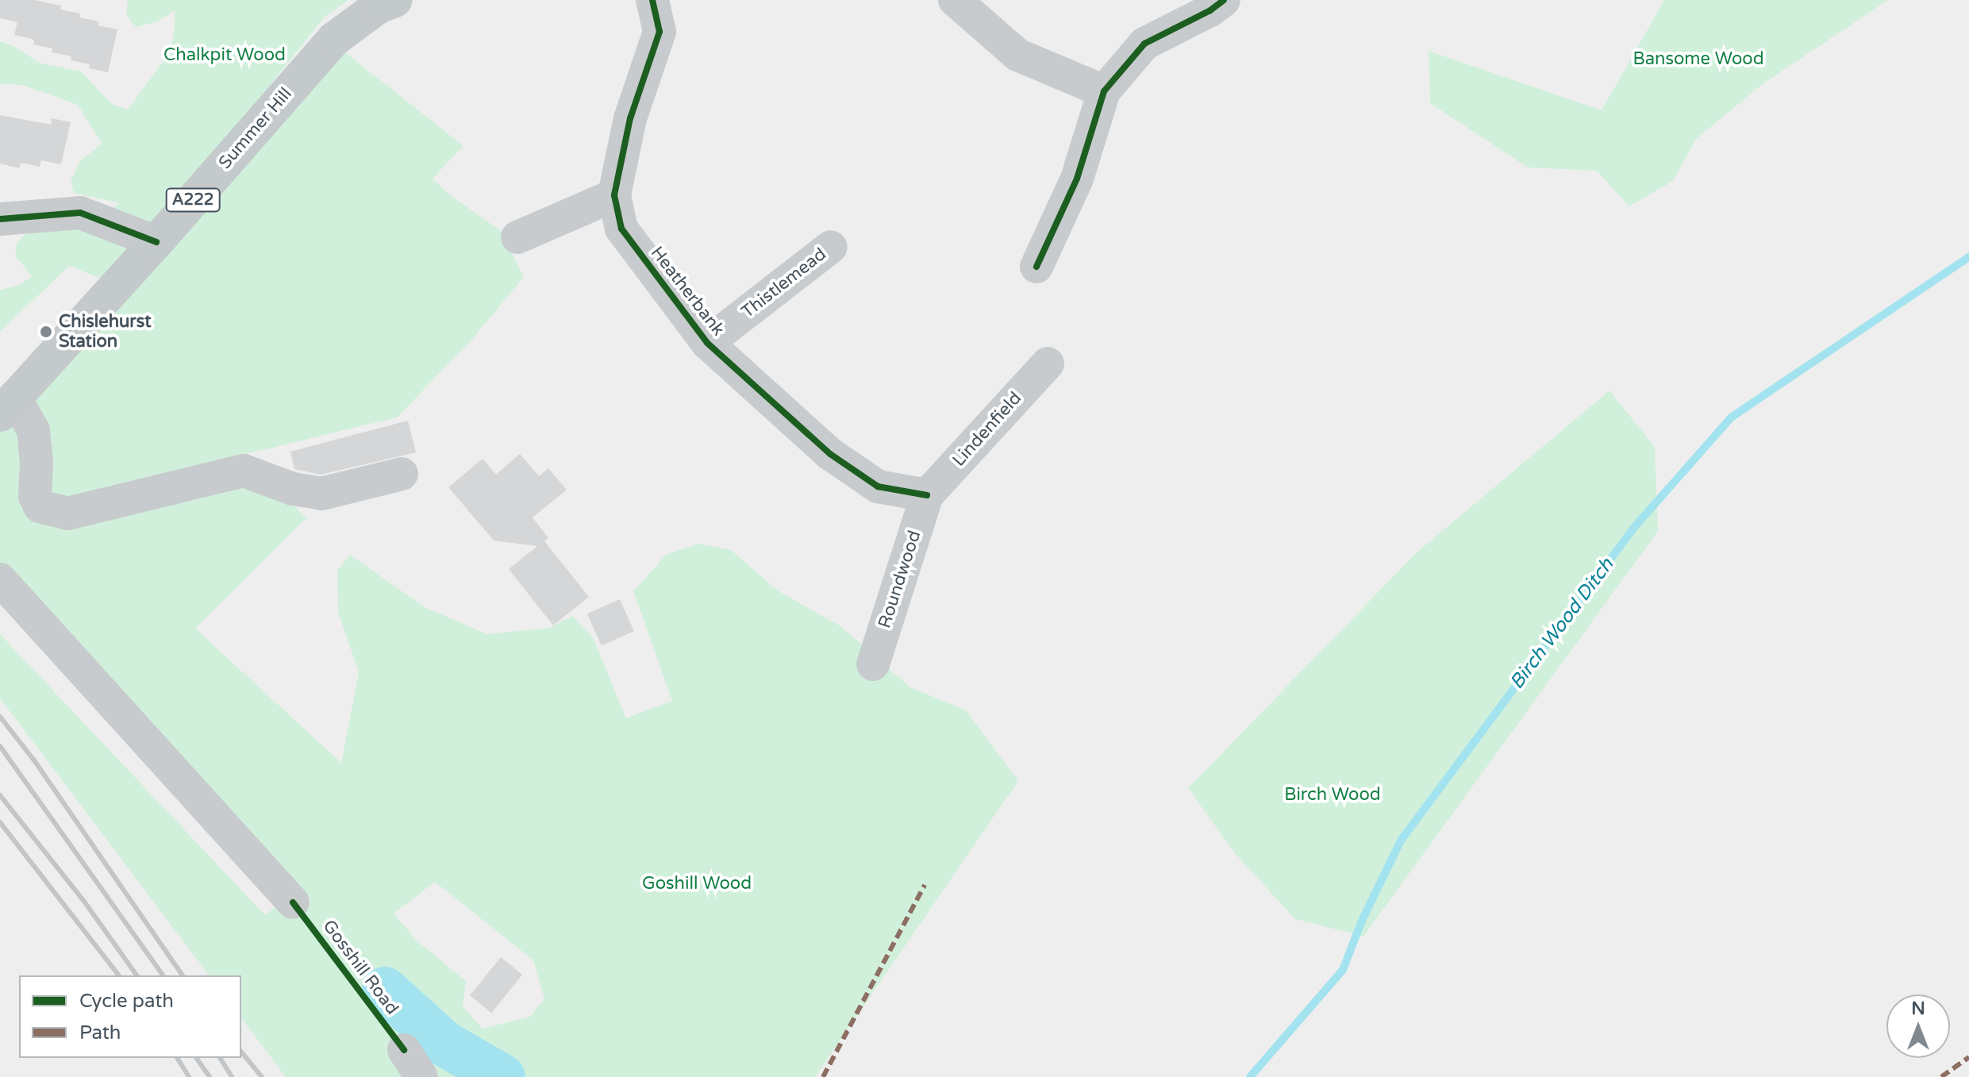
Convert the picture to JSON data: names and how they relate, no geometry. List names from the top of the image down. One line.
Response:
{"streets":{"main road":["Summer Hill","A222"],"street":["Thistlemead","Heatherbank","Lindenfield","Roundwood"],"cycle path":["Gosshill Road"]},"crossings":[["Thistlemead","Heatherbank"],["Heatherbank","Lindenfield"],["Heatherbank","Roundwood"],["Lindenfield","Roundwood"]],"water":["Birch Wood Ditch"],"parks":["Chalkpit Wood","Bansome Wood","Birch Wood","Goshill Wood"],"places":["Chislehurst Station"],"legend":["Cycle path","Path"],"north":"top"}
